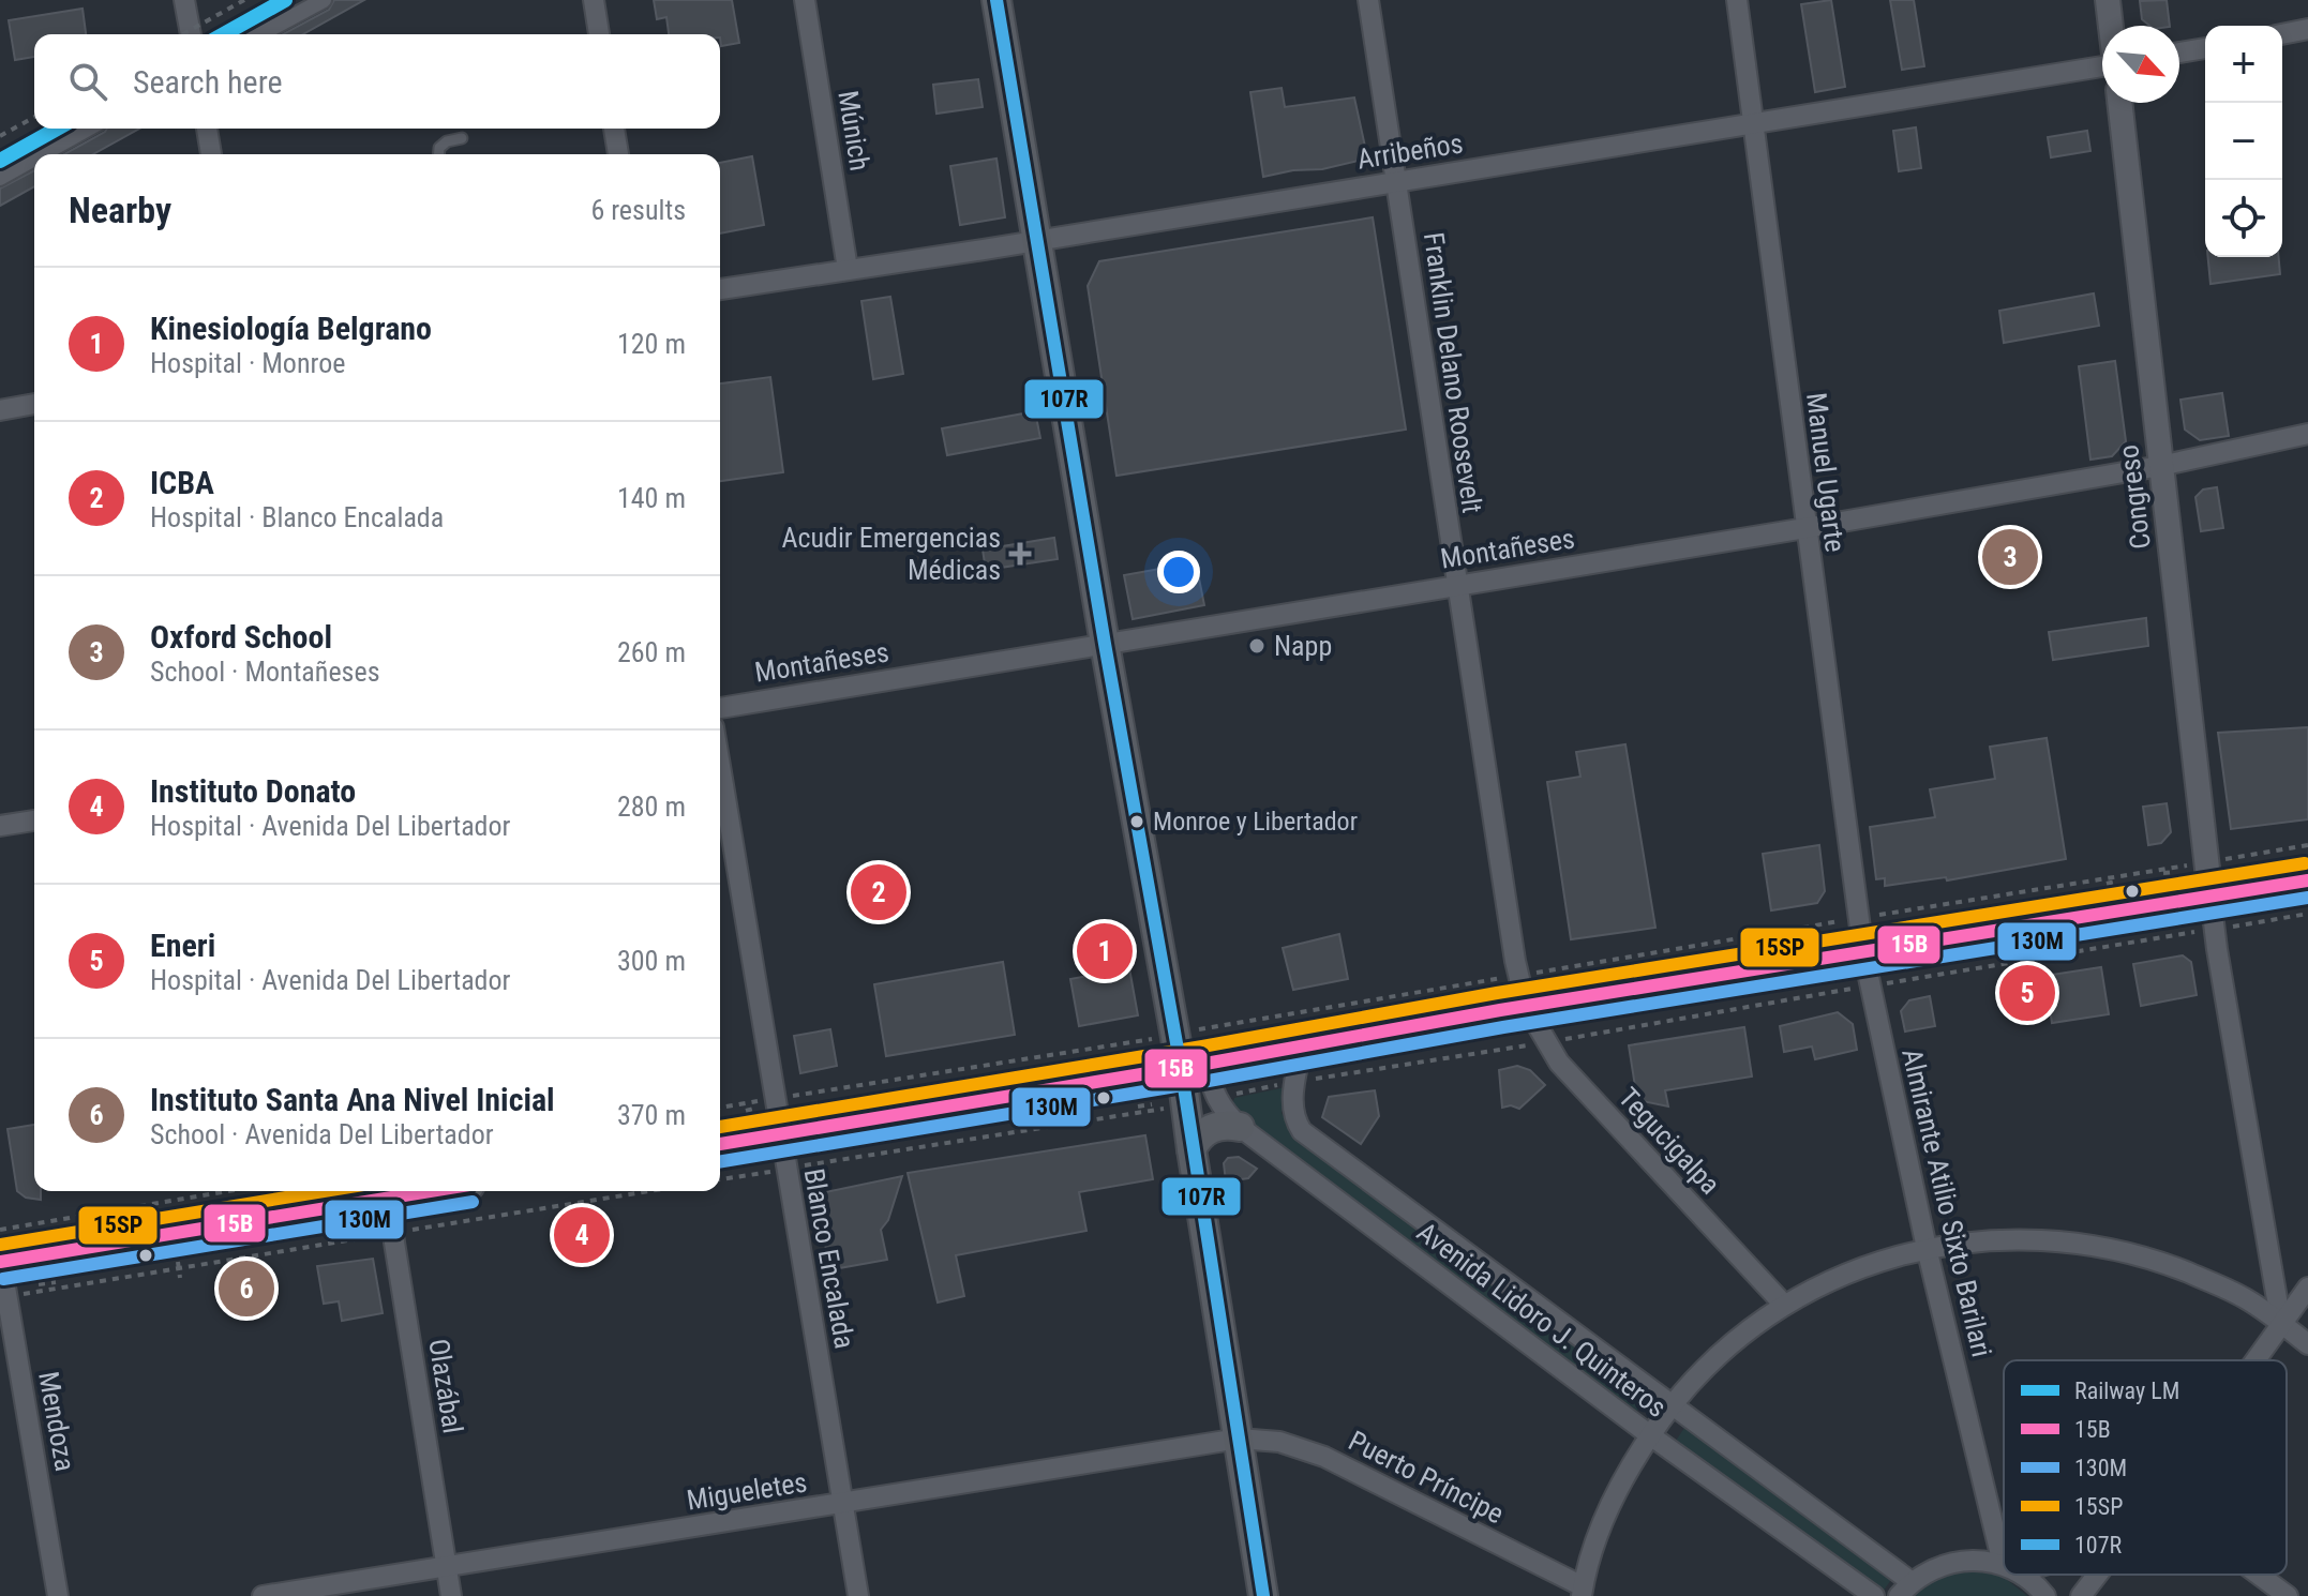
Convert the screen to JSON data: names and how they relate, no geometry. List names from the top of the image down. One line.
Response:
{"streets":{"street":["Múnich","Arribeños","Franklin Delano Roosevelt","Manuel Ugarte","Congreso","Montañeses","Tegucigalpa","Almirante Atilio Sixto Barilari","Blanco Encalada","Avenida Lidoro J. Quinteros","Olazábal","Mendoza","Puerto Príncipe","Migueletes"]},"crossings":[["Múnich","Arribeños"],["Arribeños","Franklin Delano Roosevelt"],["Arribeños","Manuel Ugarte"],["Franklin Delano Roosevelt","Montañeses"],["Franklin Delano Roosevelt","Tegucigalpa"],["Manuel Ugarte","Montañeses"],["Manuel Ugarte","Almirante Atilio Sixto Barilari"],["Congreso","Montañeses"],["Blanco Encalada","Migueletes"],["Olazábal","Migueletes"],["Puerto Príncipe","Migueletes"]],"places":{"health":["Acudir Emergencias Médicas"],"other":["Napp","Monroe y Libertador"]},"lines":["rail line LM","transit line 107R","transit line 15SP","transit line 15B","transit line 130M"],"legend":["Railway LM","15B","130M","15SP","107R"],"north":"bottom right","page":{"map_buttons":["+","−"],"search":"Search here","heading":["Nearby","6 results"],"list":[{"mark":"1","name":"Kinesiología Belgrano","note":"Hospital · Monroe","value":"120 m"},{"mark":"2","name":"ICBA","note":"Hospital · Blanco Encalada","value":"140 m"},{"mark":"3","name":"Oxford School","note":"School · Montañeses","value":"260 m"},{"mark":"4","name":"Instituto Donato","note":"Hospital · Avenida Del Libertador","value":"280 m"},{"mark":"5","name":"Eneri","note":"Hospital · Avenida Del Libertador","value":"300 m"},{"mark":"6","name":"Instituto Santa Ana Nivel Inicial","note":"School · Avenida Del Libertador","value":"370 m"}],"pins":["3","2","1","5","4","6"]}}
